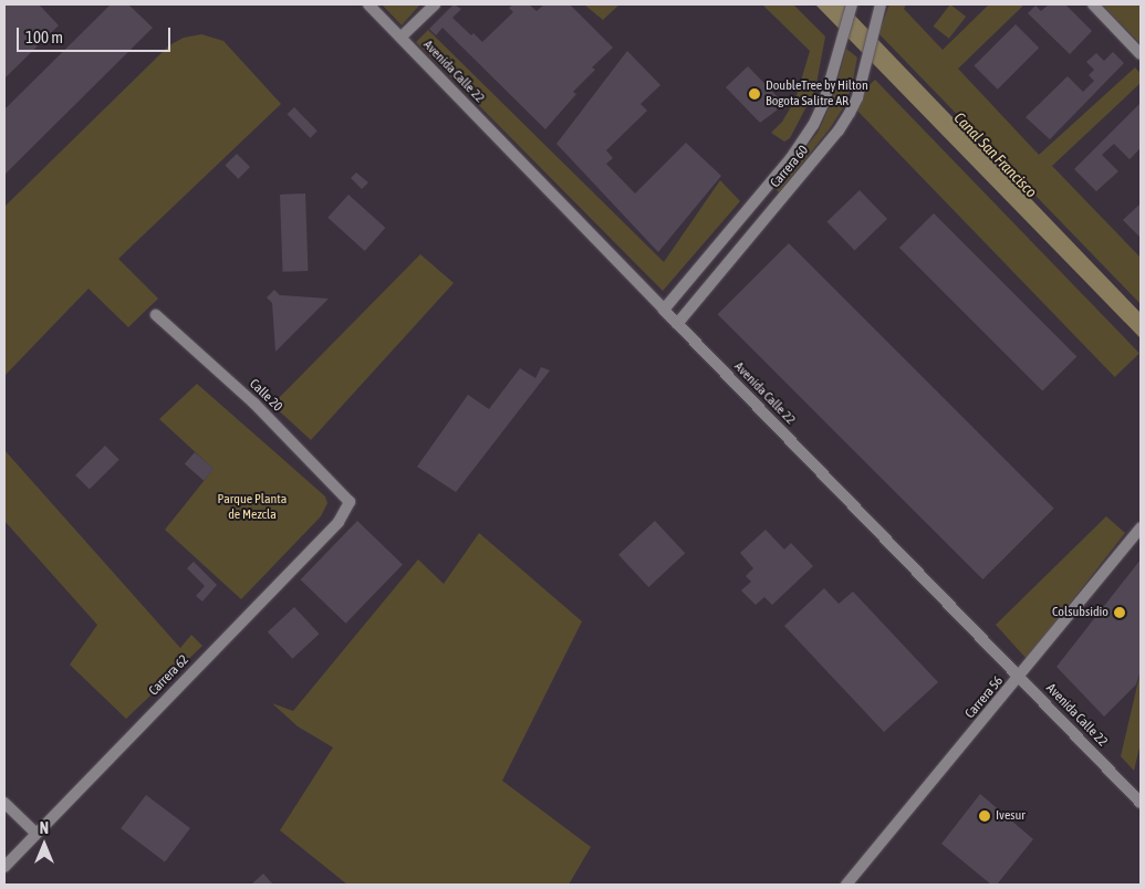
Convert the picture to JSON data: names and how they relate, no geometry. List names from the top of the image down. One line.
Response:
{"streets":{"street":["Avenida Calle 22","Carrera 60","Calle 20","Carrera 62","Carrera 56"]},"crossings":[["Avenida Calle 22","Carrera 60"],["Avenida Calle 22","Carrera 56"],["Calle 20","Carrera 62"]],"water":["Canal San Francisco"],"parks":["Parque Planta de Mezcla"],"places":["DoubleTree by Hilton Bogota Salitre AR","Colsubsidio","Ivesur"],"scale_bar":"100 m","north":"top"}
